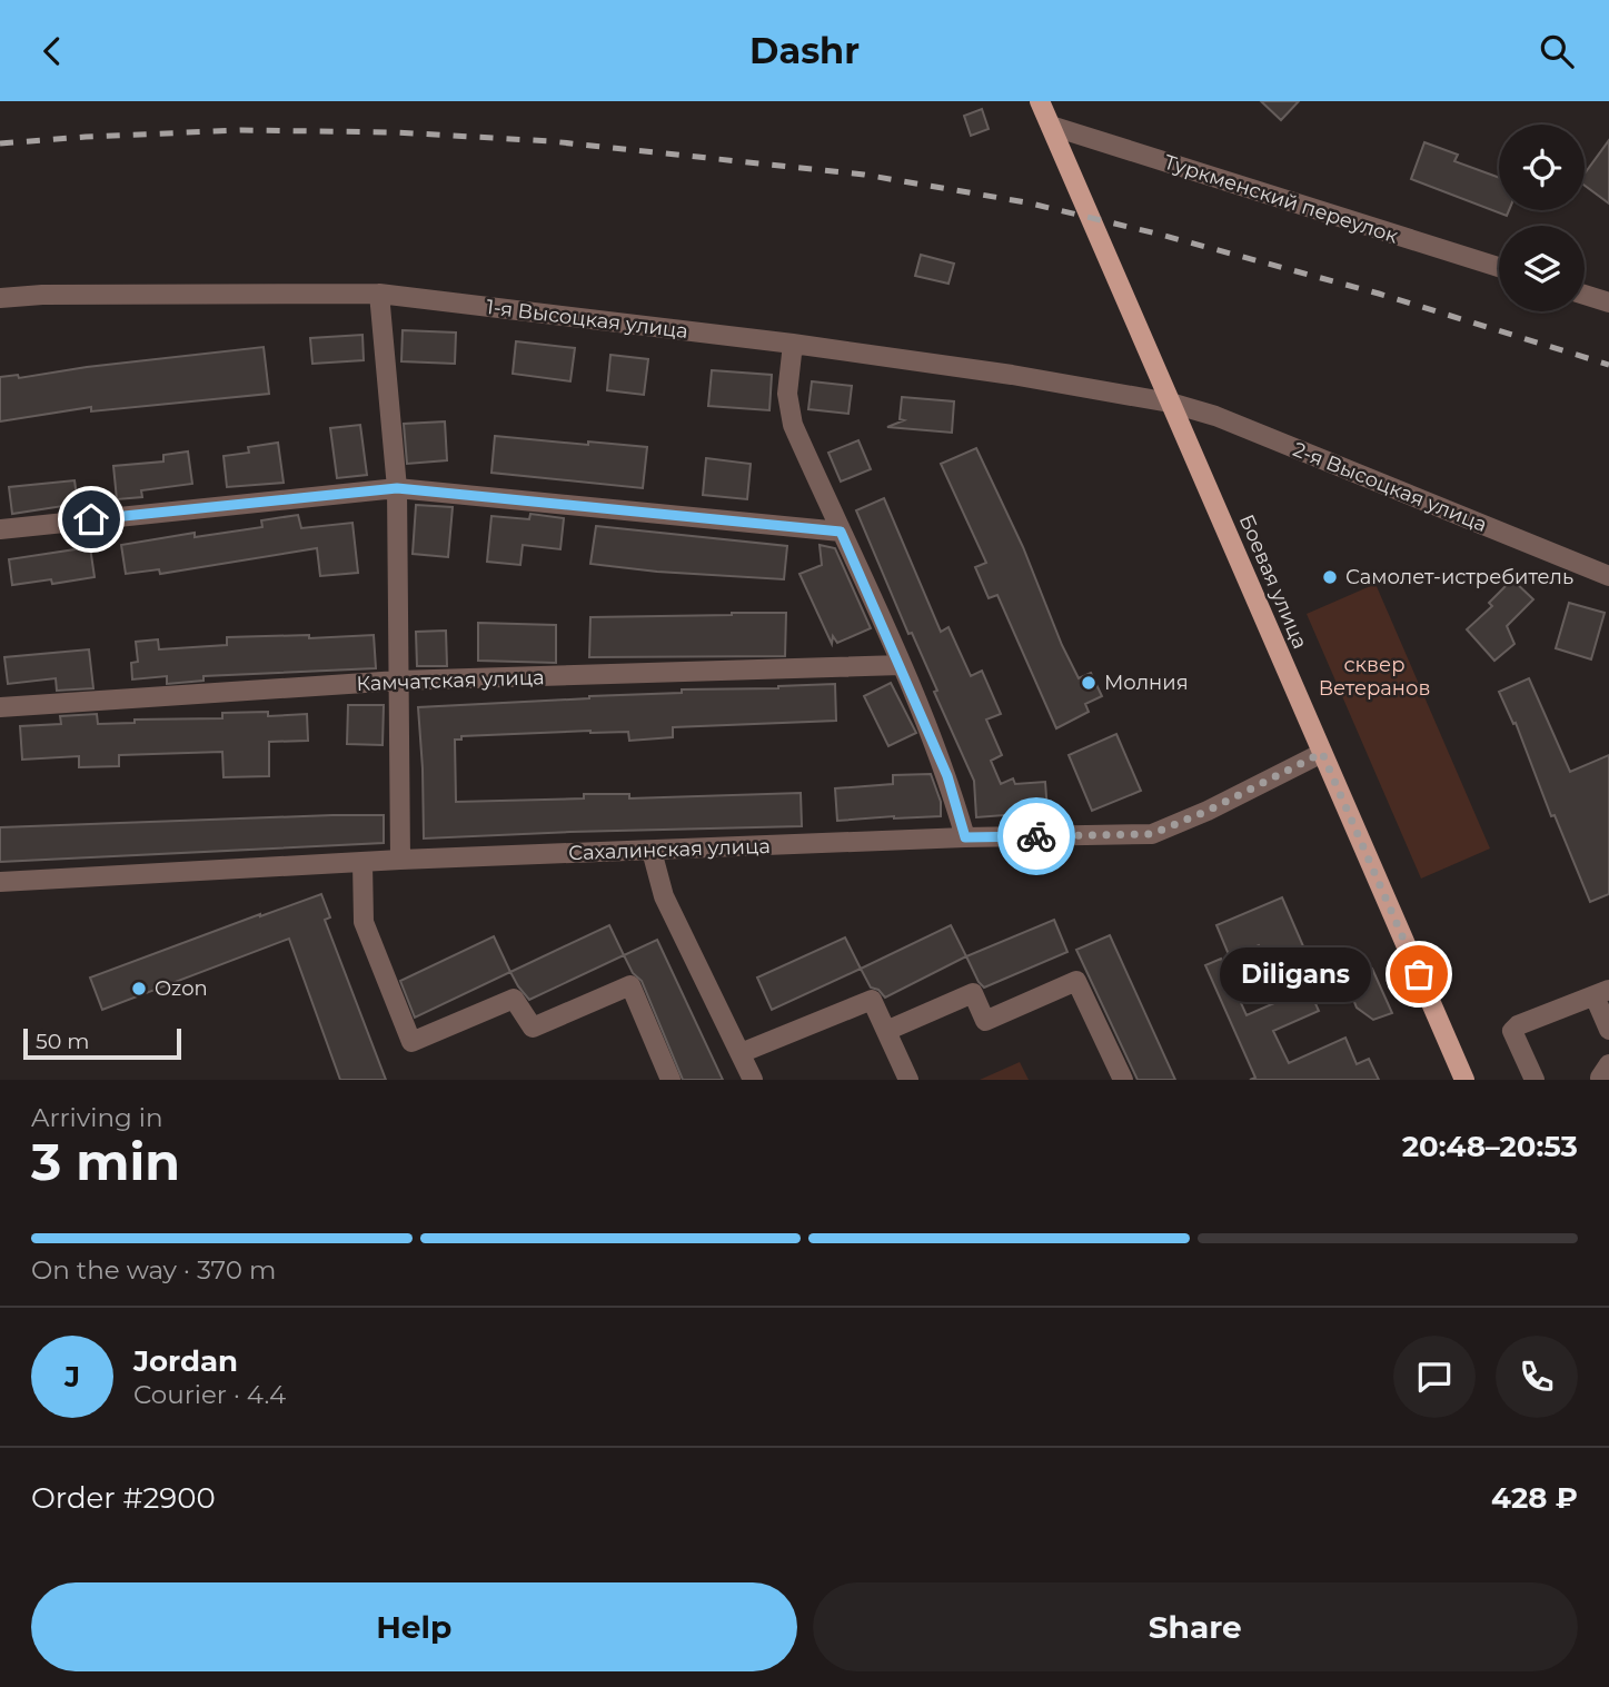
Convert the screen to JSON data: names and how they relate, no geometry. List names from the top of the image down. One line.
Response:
{"streets":{"main road":["Боевая улица"],"street":["Туркменский переулок","1-я Высоцкая улица","2-я Высоцкая улица","Камчатская улица","Сахалинская улица"]},"crossings":[["Туркменский переулок","Боевая улица"],["1-я Высоцкая улица","2-я Высоцкая улица"],["1-я Высоцкая улица","Боевая улица"],["2-я Высоцкая улица","Боевая улица"],["Боевая улица","Сахалинская улица"]],"parks":["сквер Ветеранов"],"places":["Самолет-истребитель","Молния","Diligans","Ozon"],"scale_bar":"50 m","page":{"header":"Dashr","bubble":"Diligans","scale":"50 m","heading":["3 min","Arriving in","20:48–20:53"],"panel":["Jordan","Courier · 4.4","Order #2900","428 ₽"],"bar":"On the way · 370 m","round":"J","buttons":["Help","Share"]}}
